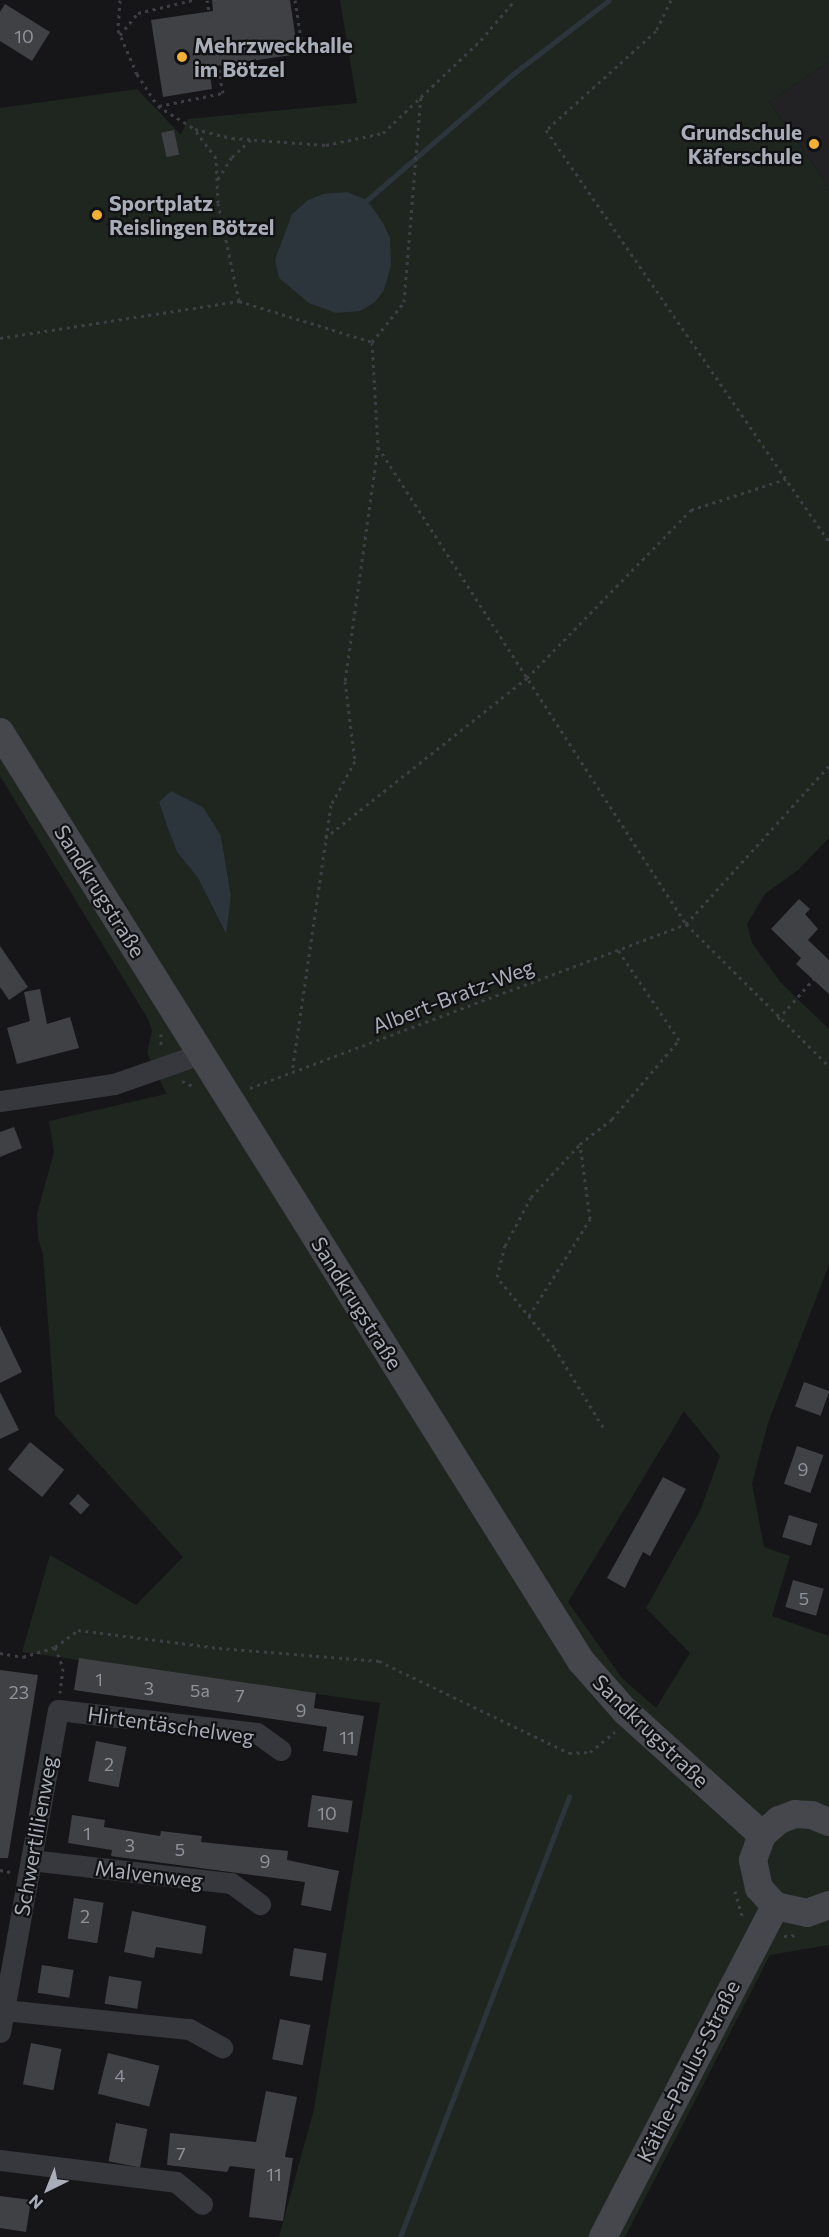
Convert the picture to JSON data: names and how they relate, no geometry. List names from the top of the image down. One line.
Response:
{"streets":{"street":["Sandkrugstraße","Hirtentäschelweg","Schwertlilienweg","Malvenweg","Käthe-Paulus-Straße"],"path":["Albert-Bratz-Weg"]},"crossings":[["Sandkrugstraße","Albert-Bratz-Weg"],["Hirtentäschelweg","Schwertlilienweg"],["Schwertlilienweg","Malvenweg"]],"places":["Mehrzweckhalle im Bötzel","Grundschule Käferschule","Sportplatz Reislingen Bötzel"],"house_numbers":["10","9","5","1","3","5a","23","7","9","11","2","10","1","3","5","9","2","4","7","11"],"north":"bottom left"}
